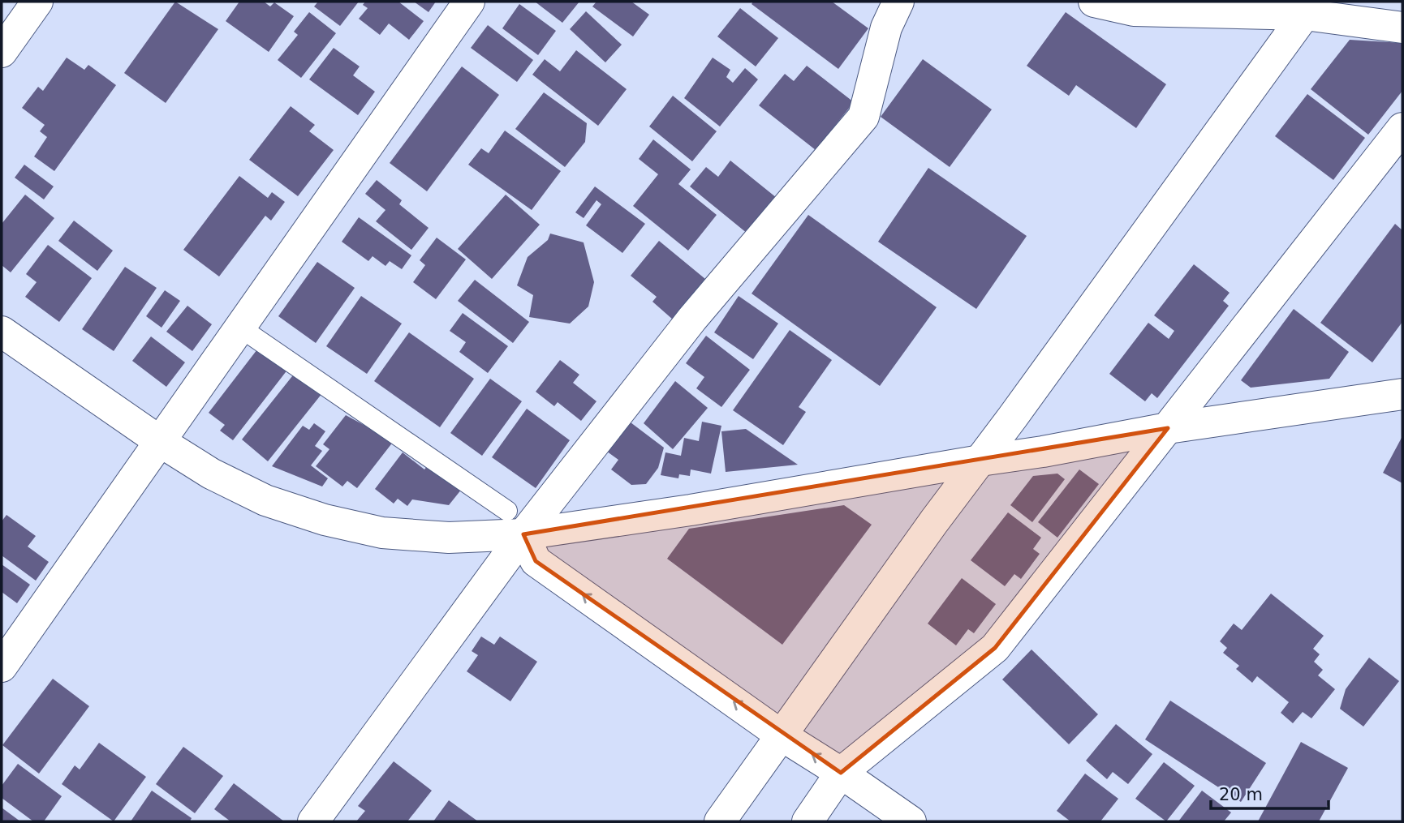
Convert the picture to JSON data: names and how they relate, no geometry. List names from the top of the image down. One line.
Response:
{"scale_bar":"20 m"}
